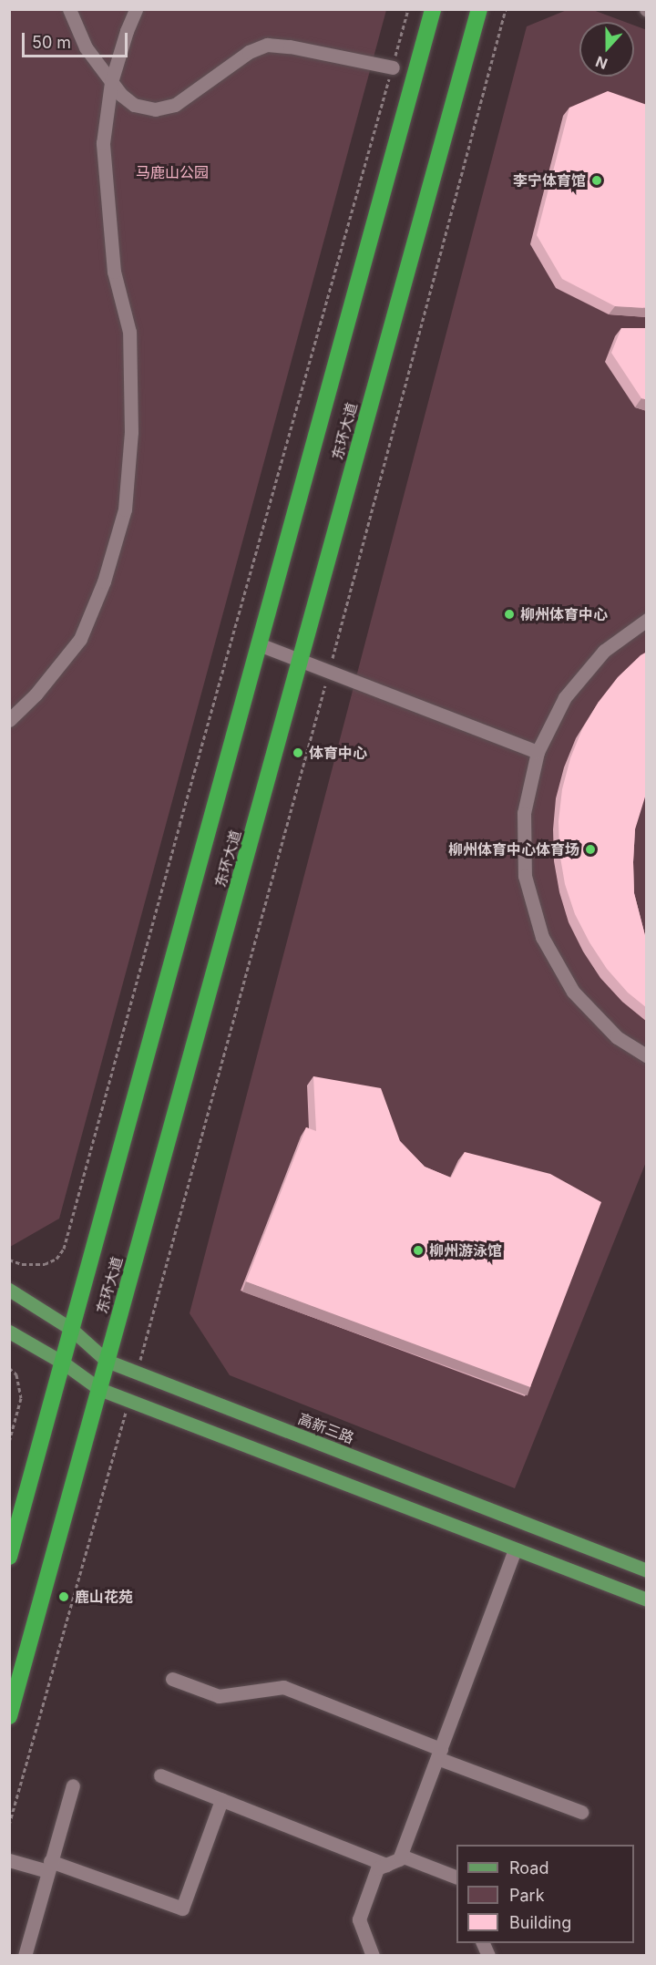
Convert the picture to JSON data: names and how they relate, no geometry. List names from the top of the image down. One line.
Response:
{"streets":{"highway":["东环大道"],"main road":["高新三路"]},"crossings":[["东环大道","高新三路"]],"parks":["马鹿山公园"],"places":["李宁体育馆","柳州体育中心","体育中心","柳州体育中心体育场","柳州游泳馆","鹿山花苑"],"legend":["Road","Park","Building"],"scale_bar":"50 m","north":"bottom"}
